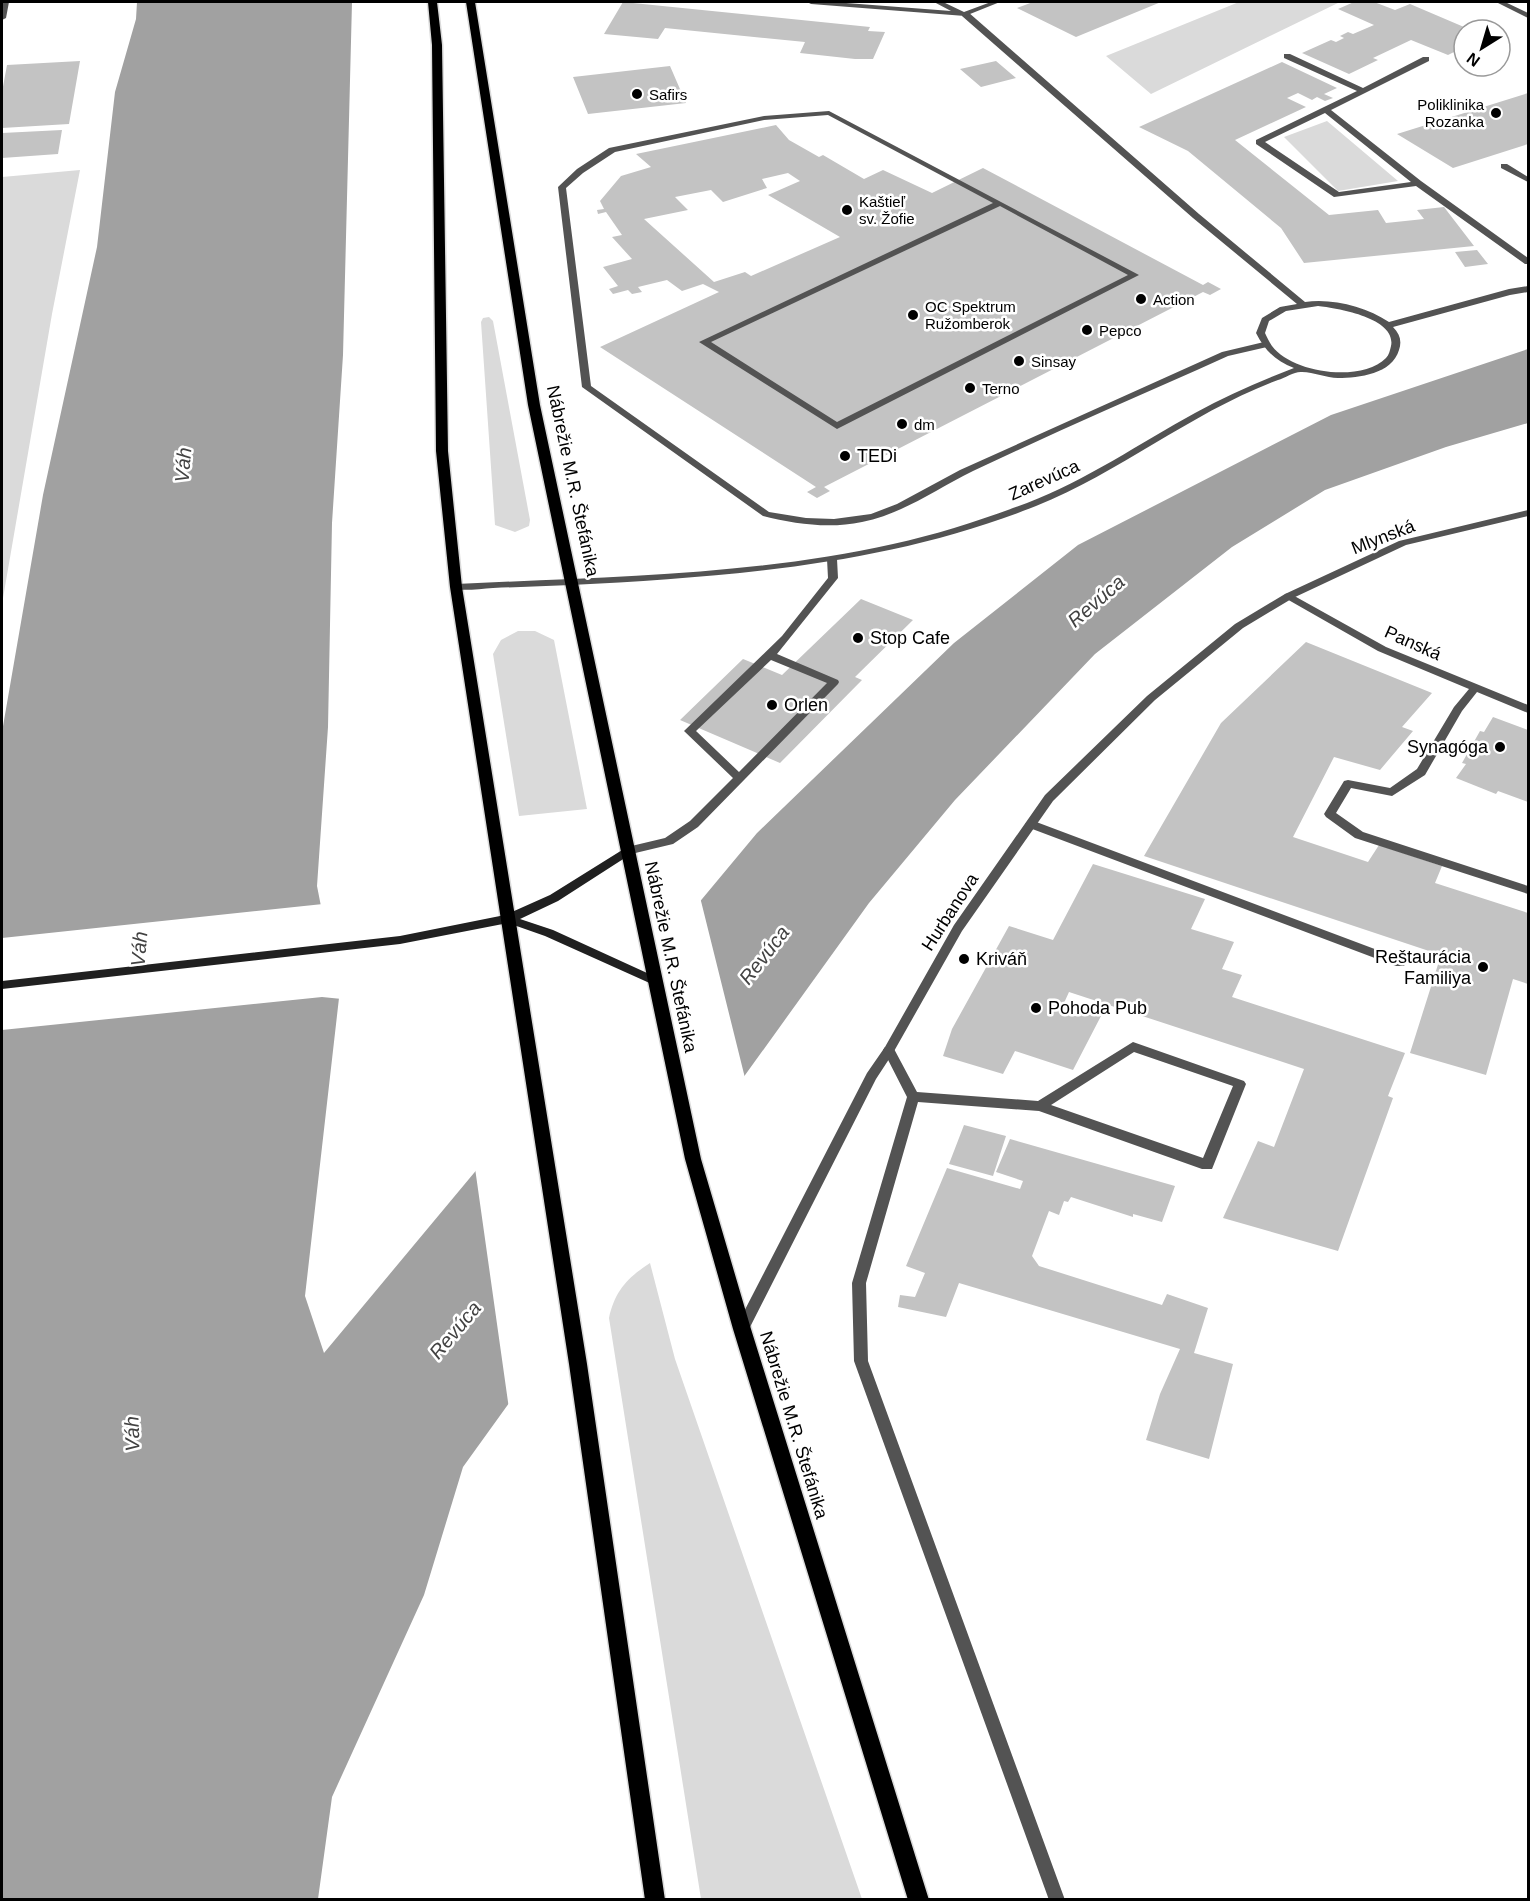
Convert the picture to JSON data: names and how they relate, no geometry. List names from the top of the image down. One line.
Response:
{"streets":{"main road":["Nábrežie M.R. Štefánika"],"street":["Zarevúca","Mlynská","Panská","Hurbanova"]},"crossings":[["Zarevúca","Nábrežie M.R. Štefánika"],["Nábrežie M.R. Štefánika","Hurbanova"],["Mlynská","Panská"],["Mlynská","Hurbanova"],["Panská","Hurbanova"]],"water":["Váh","Revúca"],"places":["Safirs","Poliklinika Rozanka","Kaštieľ sv. Žofie","Action","OC Spektrum Ružomberok","Pepco","Sinsay","Terno","dm","TEDi","Stop Cafe","Orlen","Synagóga","Kriváň","Reštaurácia Familiya","Pohoda Pub"],"north":"bottom left"}
